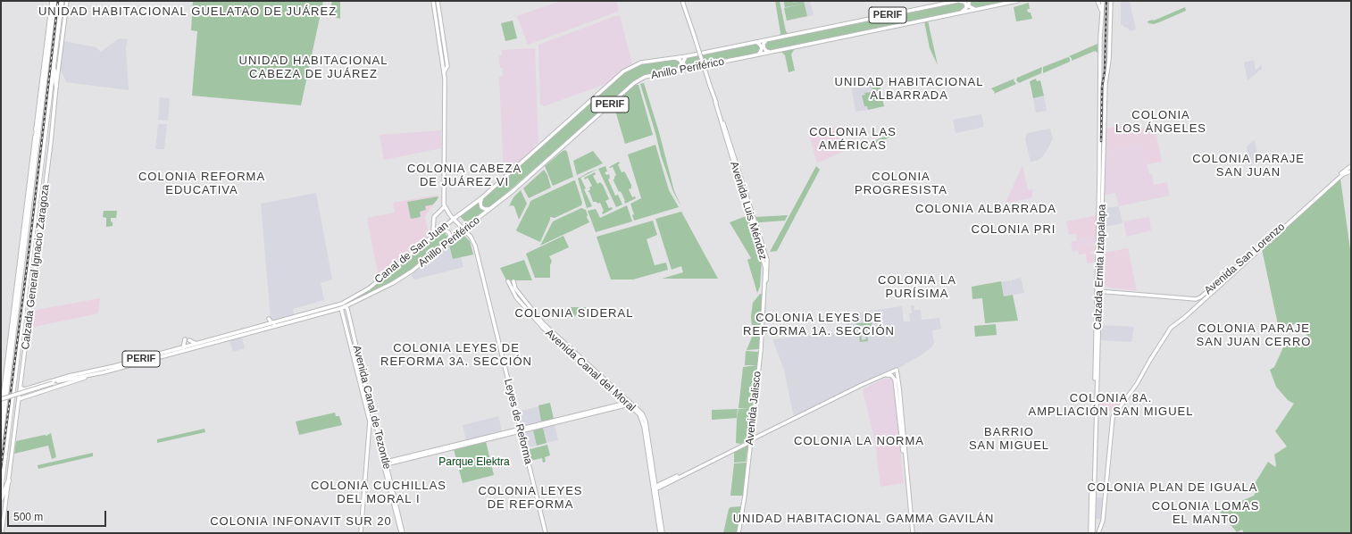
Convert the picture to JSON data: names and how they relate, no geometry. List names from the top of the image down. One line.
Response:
{"streets":{"highway":["Calzada General Ignacio Zaragoza"],"main road":["PERIF","Anillo Periférico","Avenida Luis Méndez","Canal de San Juan","Avenida San Lorenzo","Calzada Ermita Iztapalapa","Avenida Canal del Moral","Avenida Canal de Tezontle","Avenida Jalisco","Leyes de Reforma"]},"crossings":[["PERIF","Anillo Periférico"],["Anillo Periférico","Canal de San Juan"],["Anillo Periférico","Avenida Canal de Tezontle"],["Anillo Periférico","Leyes de Reforma"],["Avenida Luis Méndez","Avenida Jalisco"],["Canal de San Juan","Calzada General Ignacio Zaragoza"],["Canal de San Juan","Avenida Canal de Tezontle"],["Canal de San Juan","Leyes de Reforma"],["Avenida San Lorenzo","Calzada Ermita Iztapalapa"]],"districts":["UNIDAD HABITACIONAL GUELATAO DE JUÁREZ","UNIDAD HABITACIONAL CABEZA DE JUÁREZ","UNIDAD HABITACIONAL ALBARRADA","COLONIA LOS ÁNGELES","COLONIA LAS AMÉRICAS","COLONIA PARAJE SAN JUAN","COLONIA CABEZA DE JUÁREZ VI","COLONIA REFORMA EDUCATIVA","COLONIA PROGRESISTA","COLONIA ALBARRADA","COLONIA PRI","COLONIA LA PURÍSIMA","COLONIA SIDERAL","COLONIA LEYES DE REFORMA 1A. SECCIÓN","COLONIA PARAJE SAN JUAN CERRO","COLONIA LEYES DE REFORMA 3A. SECCIÓN","COLONIA 8A. AMPLIACIÓN SAN MIGUEL","BARRIO SAN MIGUEL","COLONIA LA NORMA","COLONIA CUCHILLAS DEL MORAL I","COLONIA PLAN DE IGUALA","COLONIA LEYES DE REFORMA","COLONIA LOMAS EL MANTO","UNIDAD HABITACIONAL GAMMA GAVILÁN","COLONIA INFONAVIT SUR 20"],"parks":["Parque Elektra"],"scale_bar":"500 m"}
